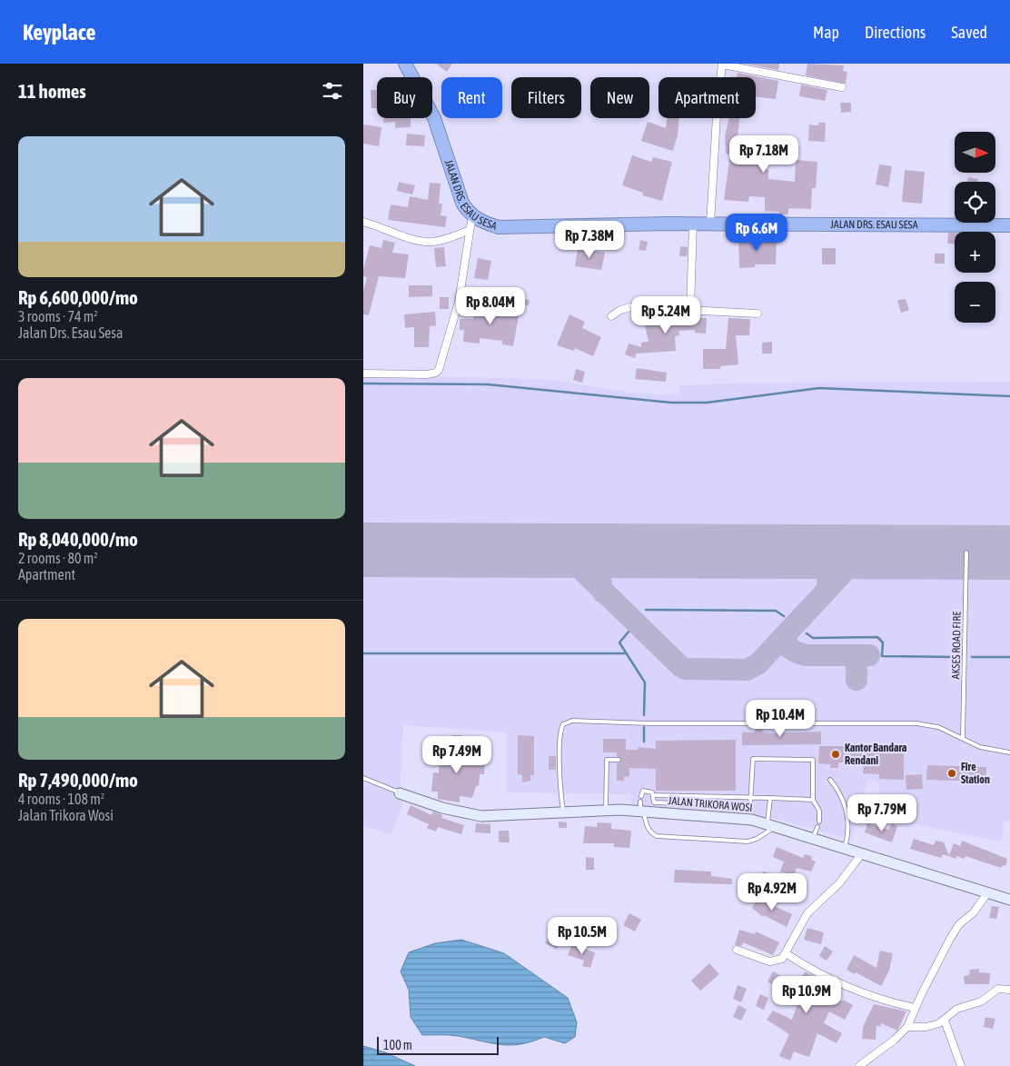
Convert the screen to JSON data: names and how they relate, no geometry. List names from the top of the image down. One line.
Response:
{"streets":{"highway":["JALAN DRS. ESAU SESA"],"street":["JALAN TRIKORA WOSI"],"lane":["AKSES ROAD FIRE"]},"places":["Kantor Bandara Rendani","Fire Station"],"scale_bar":"100 m","north":"right","page":{"header":"Keyplace","nav":["Map","Directions","Saved"],"heading":"11 homes","chip":["Buy","Rent","Filters","New","Apartment"],"list":[{"name":"Rp 6,600,000/mo","note":"3 rooms · 74 m² · Jalan Drs. Esau Sesa"},{"name":"Rp 8,040,000/mo","note":"2 rooms · 80 m² · Apartment"},{"name":"Rp 7,490,000/mo","note":"4 rooms · 108 m² · Jalan Trikora Wosi"}],"map_buttons":["+","−"],"price":["Rp 7.18M","Rp 6.6M","Rp 7.38M","Rp 8.04M","Rp 5.24M","Rp 10.4M","Rp 7.49M","Rp 7.79M","Rp 4.92M","Rp 10.5M","Rp 10.9M"],"scale":"100 m"}}
